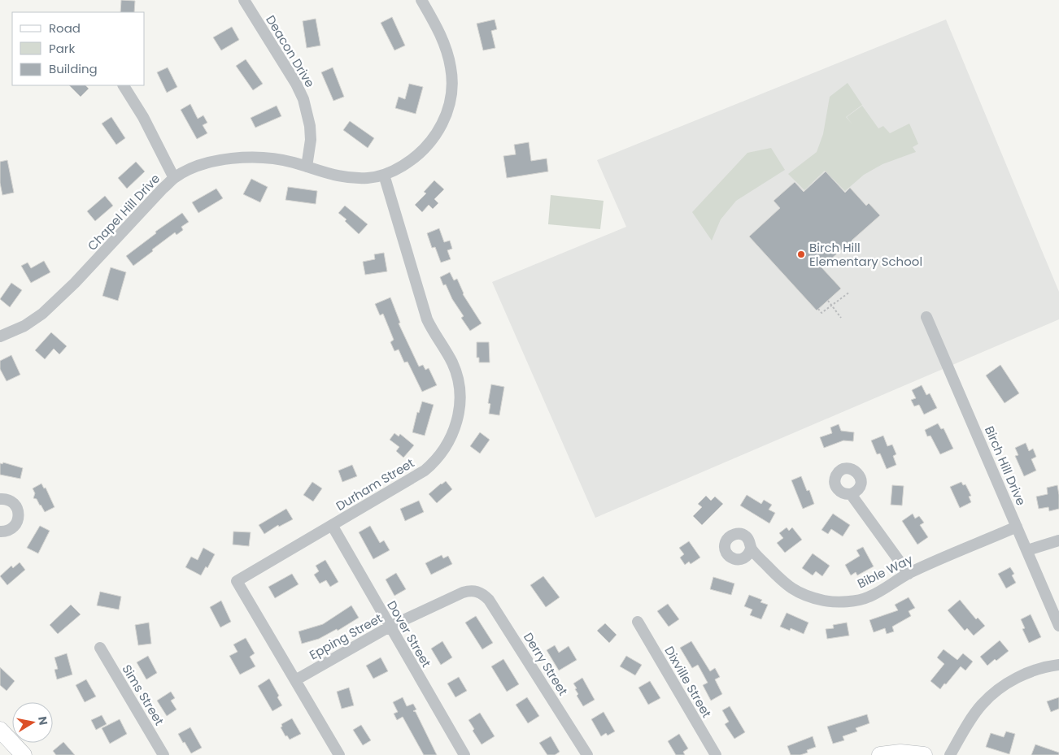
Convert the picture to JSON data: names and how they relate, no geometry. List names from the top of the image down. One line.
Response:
{"streets":{"street":["Deacon Drive","Chapel Hill Drive","Birch Hill Drive","Durham Street","Bible Way","Dover Street","Epping Street","Derry Street","Dixville Street","Sims Street"]},"crossings":[["Deacon Drive","Chapel Hill Drive"],["Chapel Hill Drive","Durham Street"],["Birch Hill Drive","Bible Way"],["Durham Street","Dover Street"],["Durham Street","Epping Street"],["Dover Street","Epping Street"],["Epping Street","Derry Street"]],"places":["Birch Hill Elementary School"],"legend":["Road","Park","Building"],"north":"right"}
